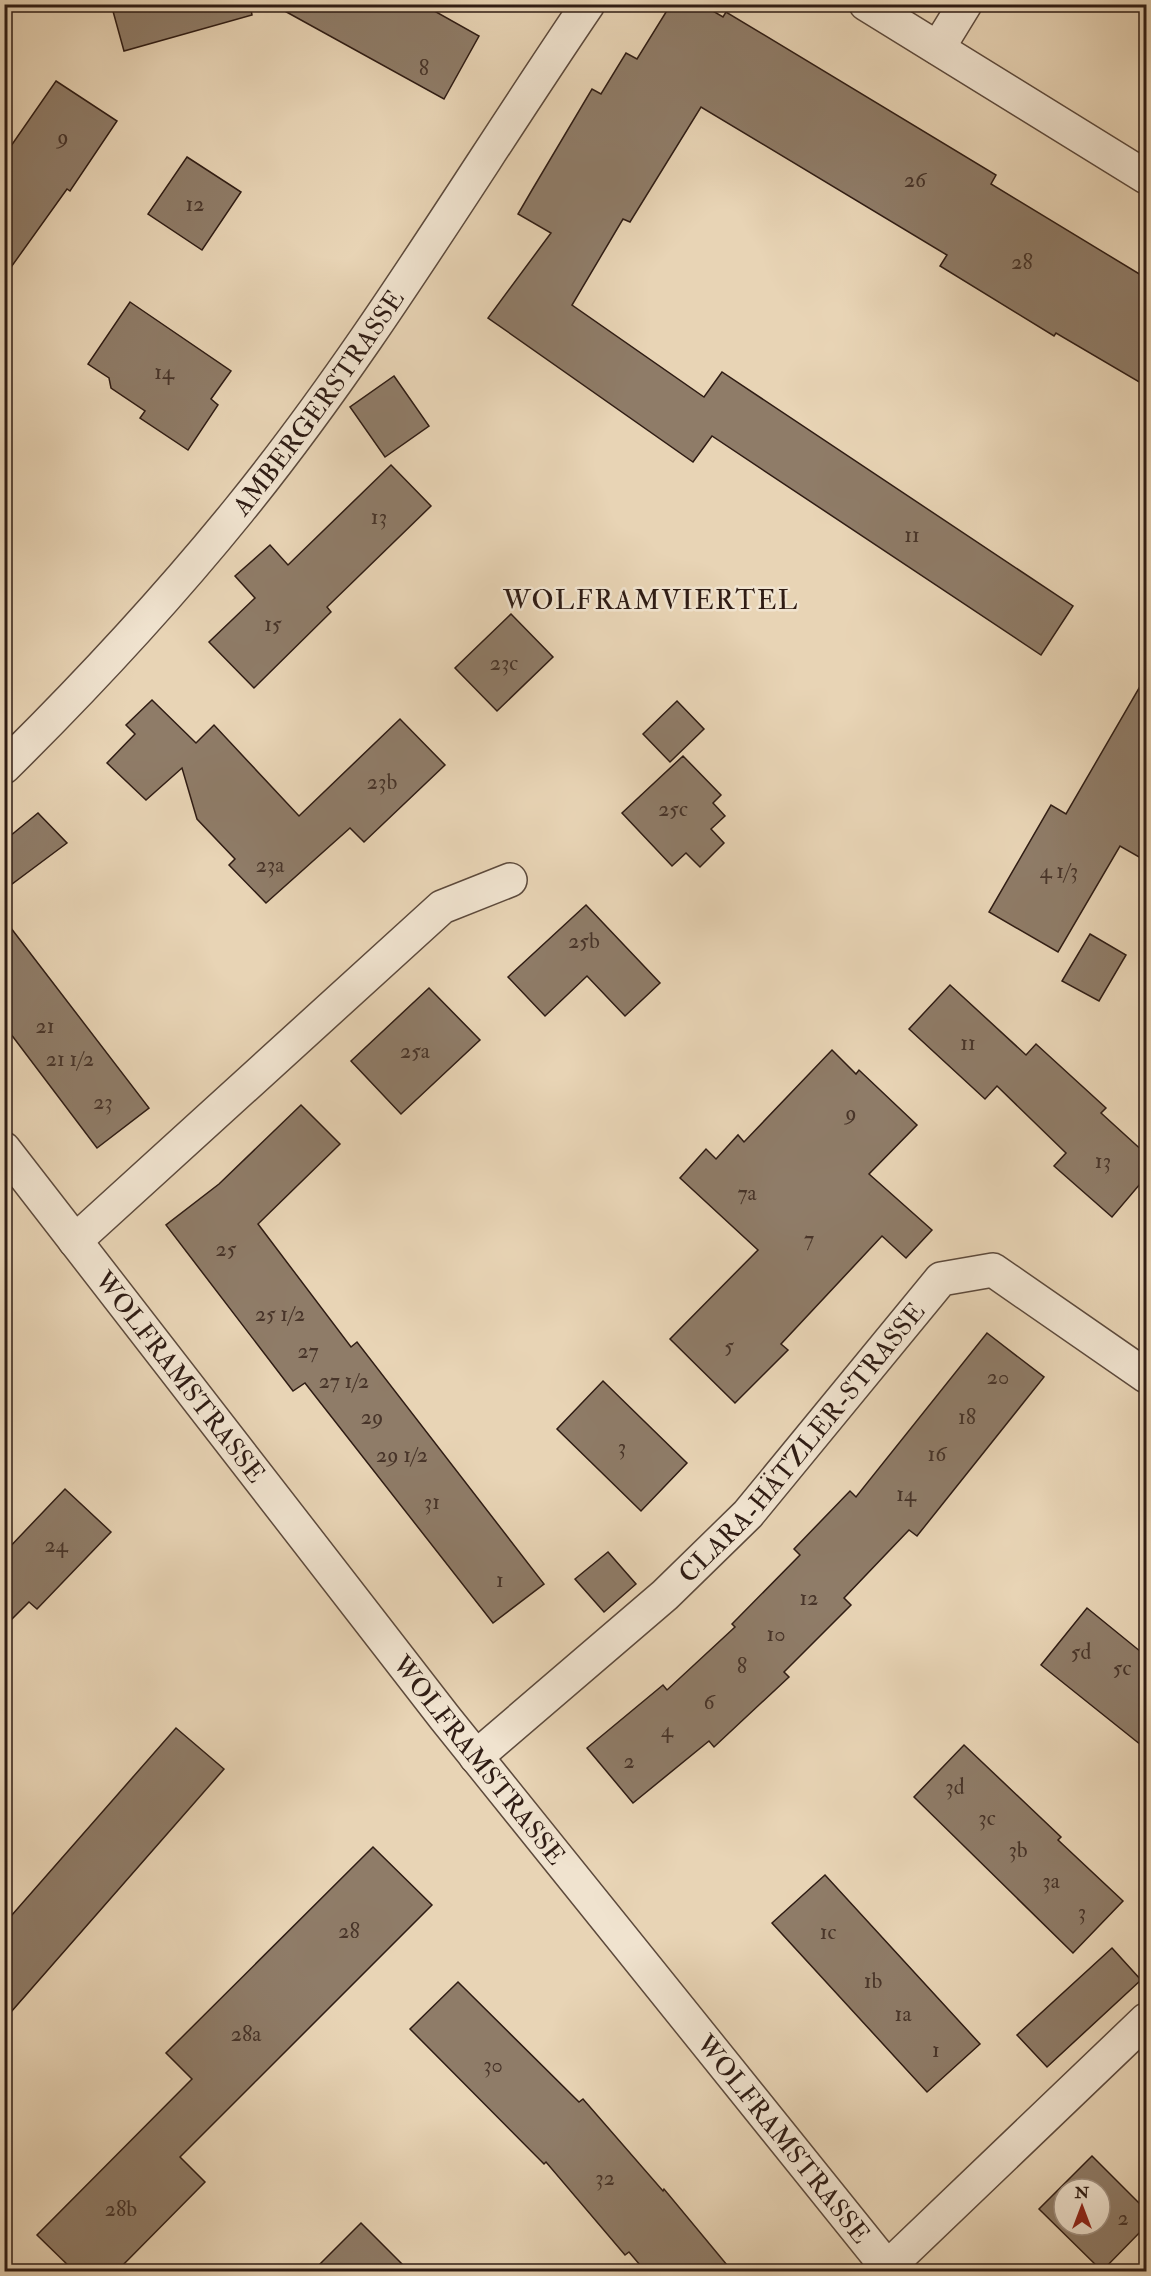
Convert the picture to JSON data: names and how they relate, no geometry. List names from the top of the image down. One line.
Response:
{"streets":{"street":["AMBERGERSTRASSE","WOLFRAMSTRASSE","CLARA-HÄTZLER-STRASSE"]},"crossings":[["WOLFRAMSTRASSE","CLARA-HÄTZLER-STRASSE"]],"districts":["WOLFRAMVIERTEL"],"house_numbers":["8","9","26","12","28","14","13","11","15","23c","23b","25c","23a","4 1/3","25b","21","11","25a","21 1/2","23","9","13","7a","7","25","25 1/2","5","27","20","27 1/2","29","18","3","16","29 1/2","14","31","24","1","12","10","5d","8","5c","6","4","2","3d","3c","3b","3a","3","28","1c","1b","1a","28a","1","30","32","28b","2"],"north":"top"}
